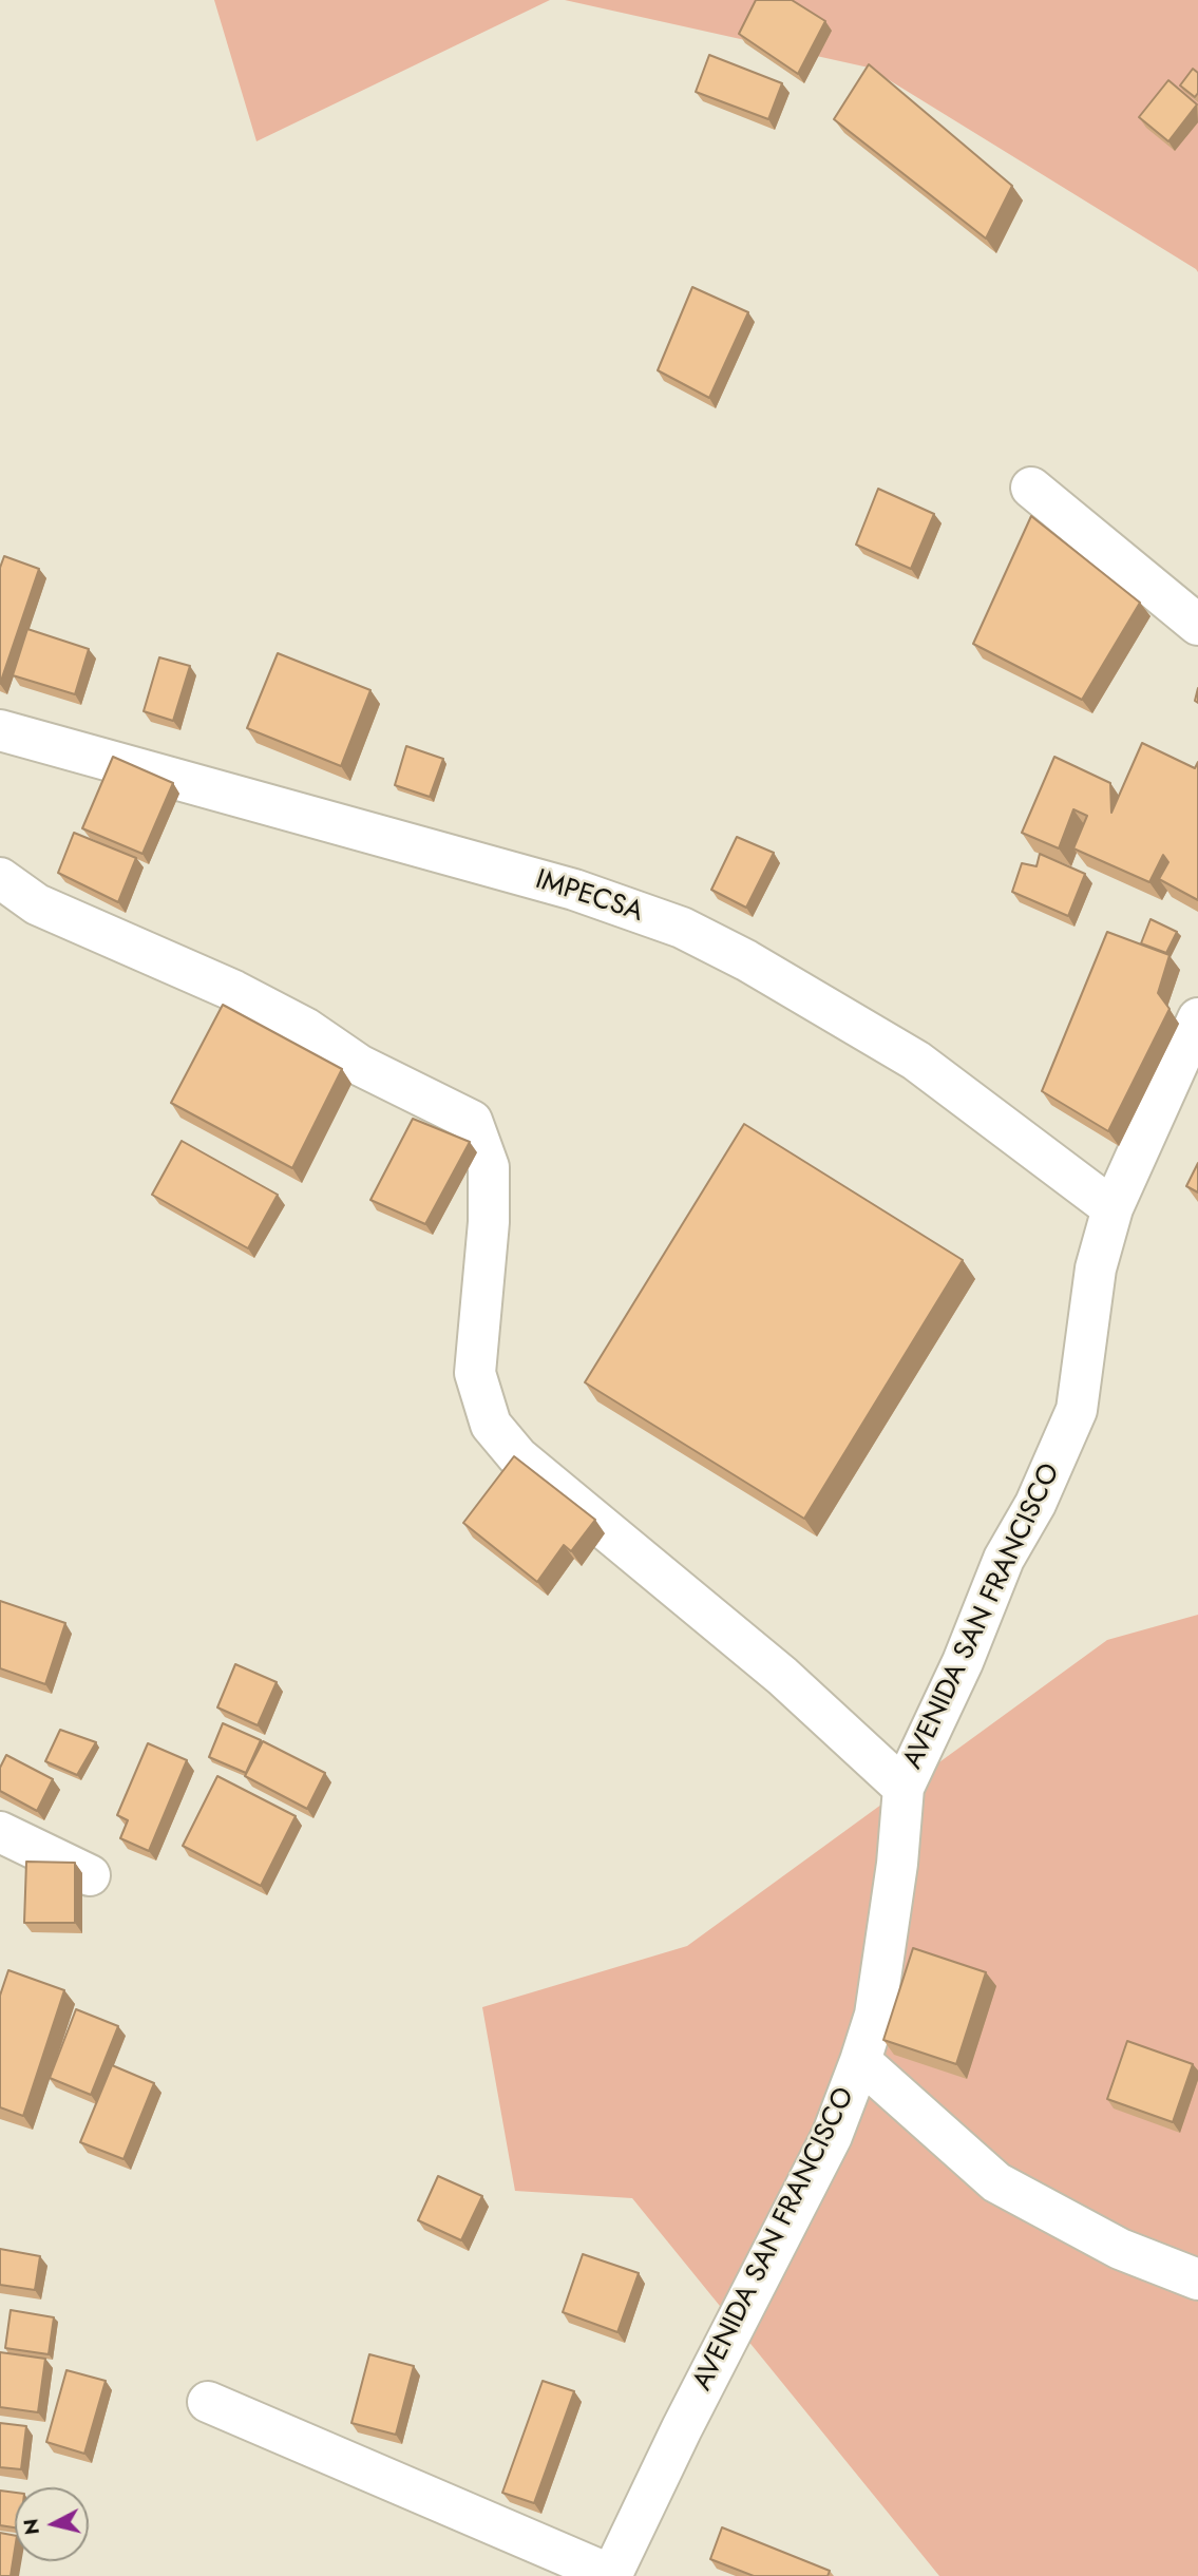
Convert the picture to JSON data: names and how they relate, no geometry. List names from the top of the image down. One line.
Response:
{"streets":{"street":["IMPECSA","AVENIDA SAN FRANCISCO"]},"crossings":[["IMPECSA","AVENIDA SAN FRANCISCO"]],"north":"left"}
